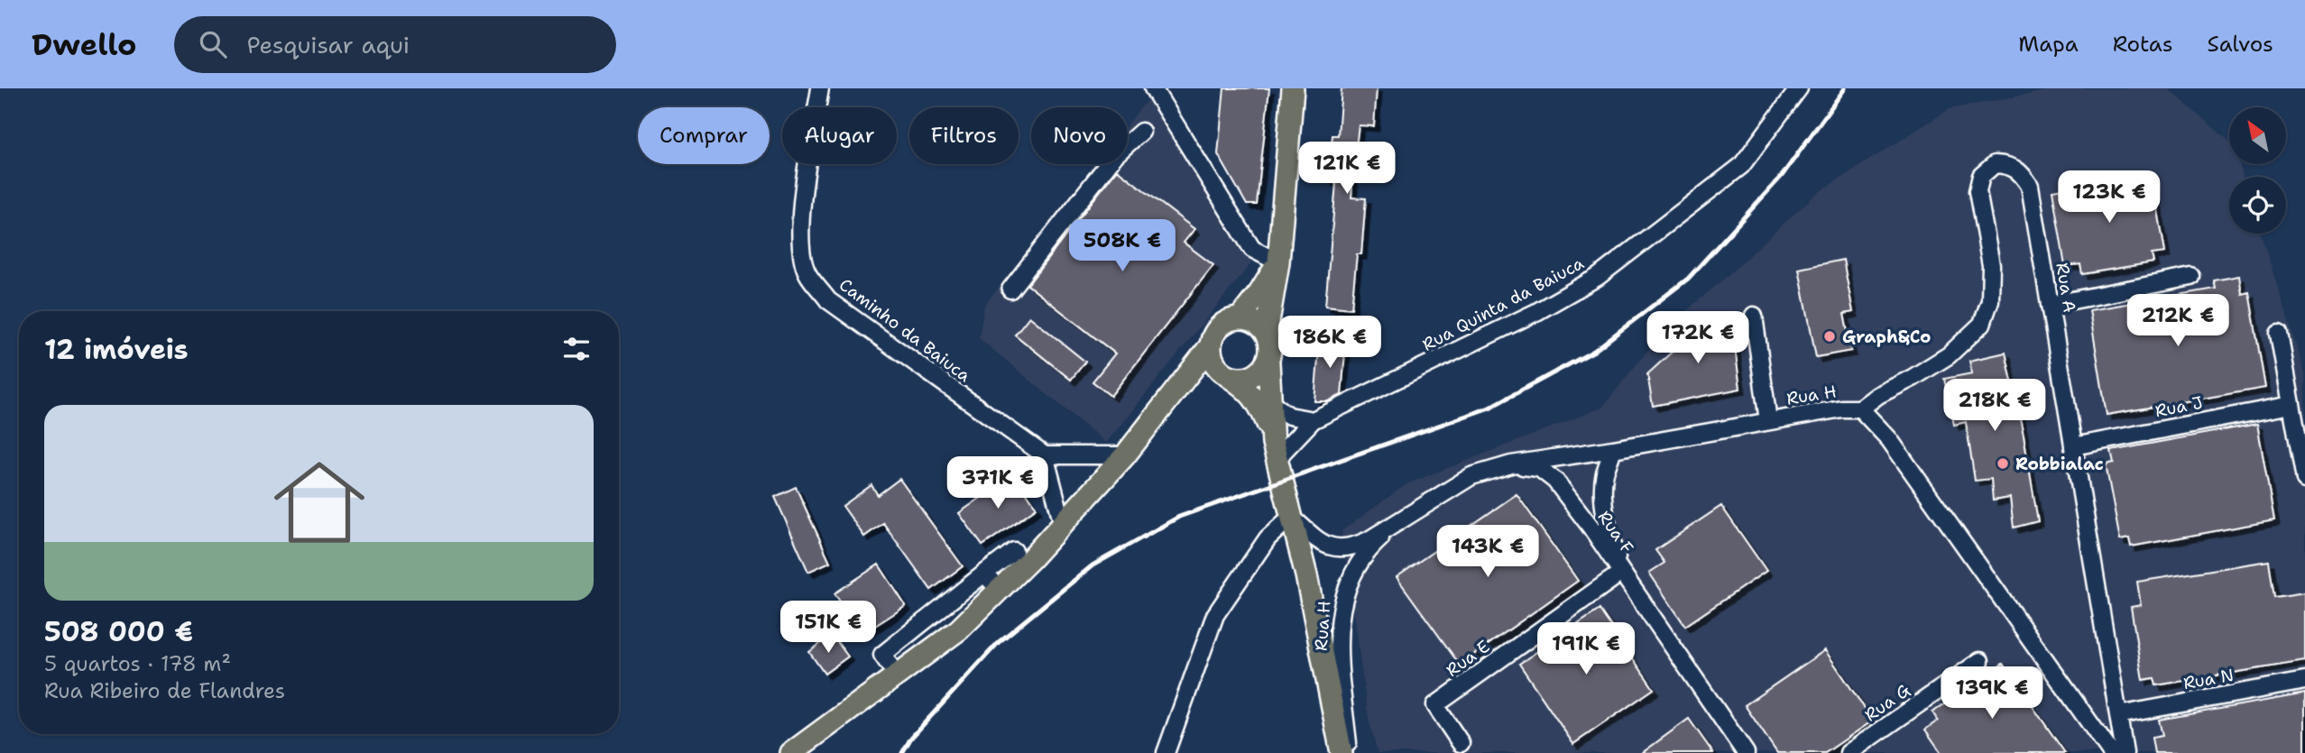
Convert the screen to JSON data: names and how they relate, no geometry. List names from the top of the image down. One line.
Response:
{"streets":{"street":["Rua A","Rua Quinta da Baiuca","Caminho da Baiuca","Rua H","Rua J","Rua F","Rua E","Rua N","Rua G"]},"crossings":[["Rua A","Rua H"],["Rua A","Rua J"],["Rua A","Rua N"],["Rua H","Rua F"],["Rua F","Rua E"]],"places":["Graph&Co","Robbialac"],"north":"top left","page":{"header":"Dwello","search":"Pesquisar aqui","nav":["Mapa","Rotas","Salvos"],"chip":["Comprar","Alugar","Filtros","Novo"],"price":["121K €","123K €","508K €","212K €","172K €","186K €","218K €","371K €","143K €","151K €","191K €","139K €"],"heading":"12 imóveis","list":[{"name":"508 000 €","note":"5 quartos · 178 m² · Rua Ribeiro de Flandres"}]}}
